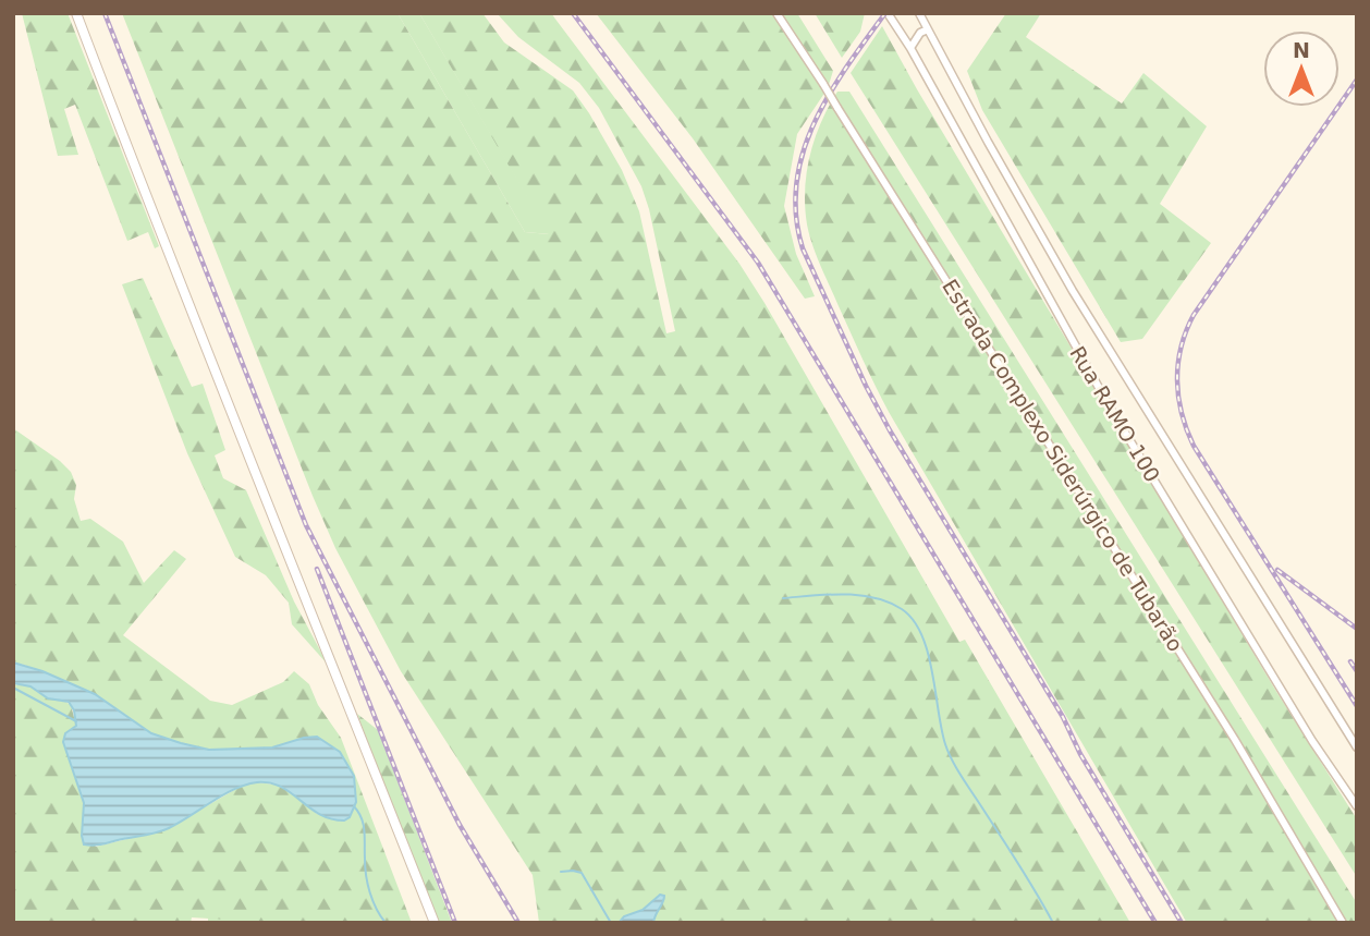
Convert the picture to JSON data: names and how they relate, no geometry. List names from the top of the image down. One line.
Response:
{"streets":{"street":["Rua RAMO 100","Estrada Complexo Siderúrgico de Tubarão"]},"north":"top"}
